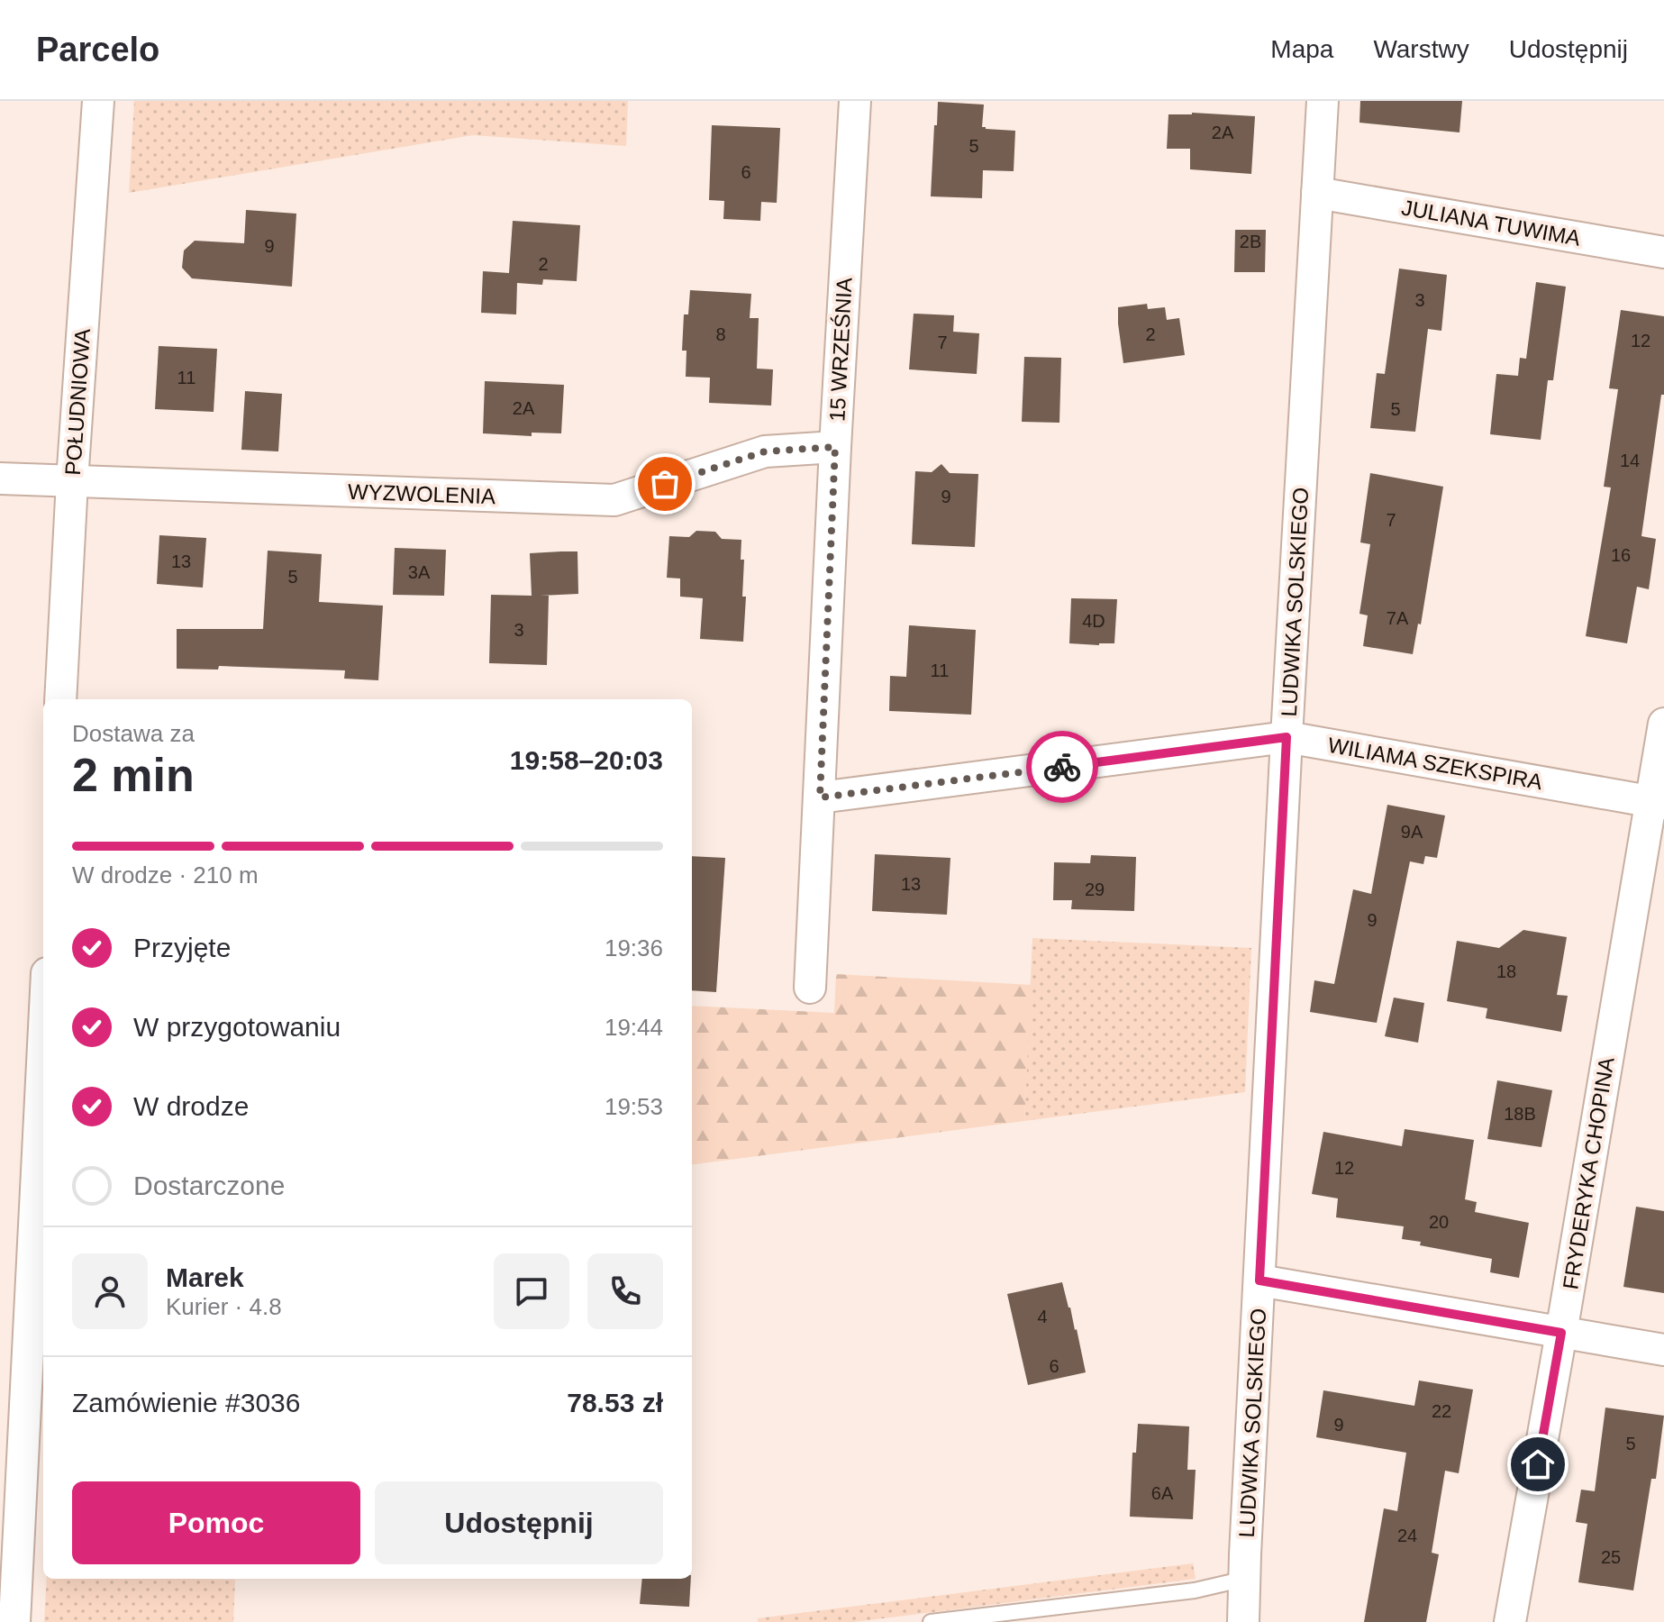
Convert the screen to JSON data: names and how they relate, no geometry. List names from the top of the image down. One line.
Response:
{"streets":{"street":["JULIANA TUWIMA","15 WRZEŚNIA","POŁUDNIOWA","WYZWOLENIA","LUDWIKA SOLSKIEGO","WILIAMA SZEKSPIRA","FRYDERYKA CHOPINA"]},"crossings":[["JULIANA TUWIMA","LUDWIKA SOLSKIEGO"],["15 WRZEŚNIA","WYZWOLENIA"],["15 WRZEŚNIA","WILIAMA SZEKSPIRA"],["POŁUDNIOWA","WYZWOLENIA"],["LUDWIKA SOLSKIEGO","WILIAMA SZEKSPIRA"],["WILIAMA SZEKSPIRA","FRYDERYKA CHOPINA"]],"house_numbers":["2A","5","6","2B","9","2","3","8","2","12","7","11","2A","5","14","9","7","16","13","3A","5","7A","4D","3","11","9A","13","29","9","18","18B","12","20","4","6","22","9","5","6A","24","25"],"page":{"header":"Parcelo","nav":["Mapa","Warstwy","Udostępnij"],"heading":["2 min","Dostawa za","19:58–20:03"],"panel":["Marek","Kurier · 4.8","Zamówienie #3036","78.53 zł"],"bar":"W drodze · 210 m","list":[["Przyjęte","19:36"],["W przygotowaniu","19:44"],["W drodze","19:53"],"Dostarczone"],"buttons":["Pomoc","Udostępnij"]}}
